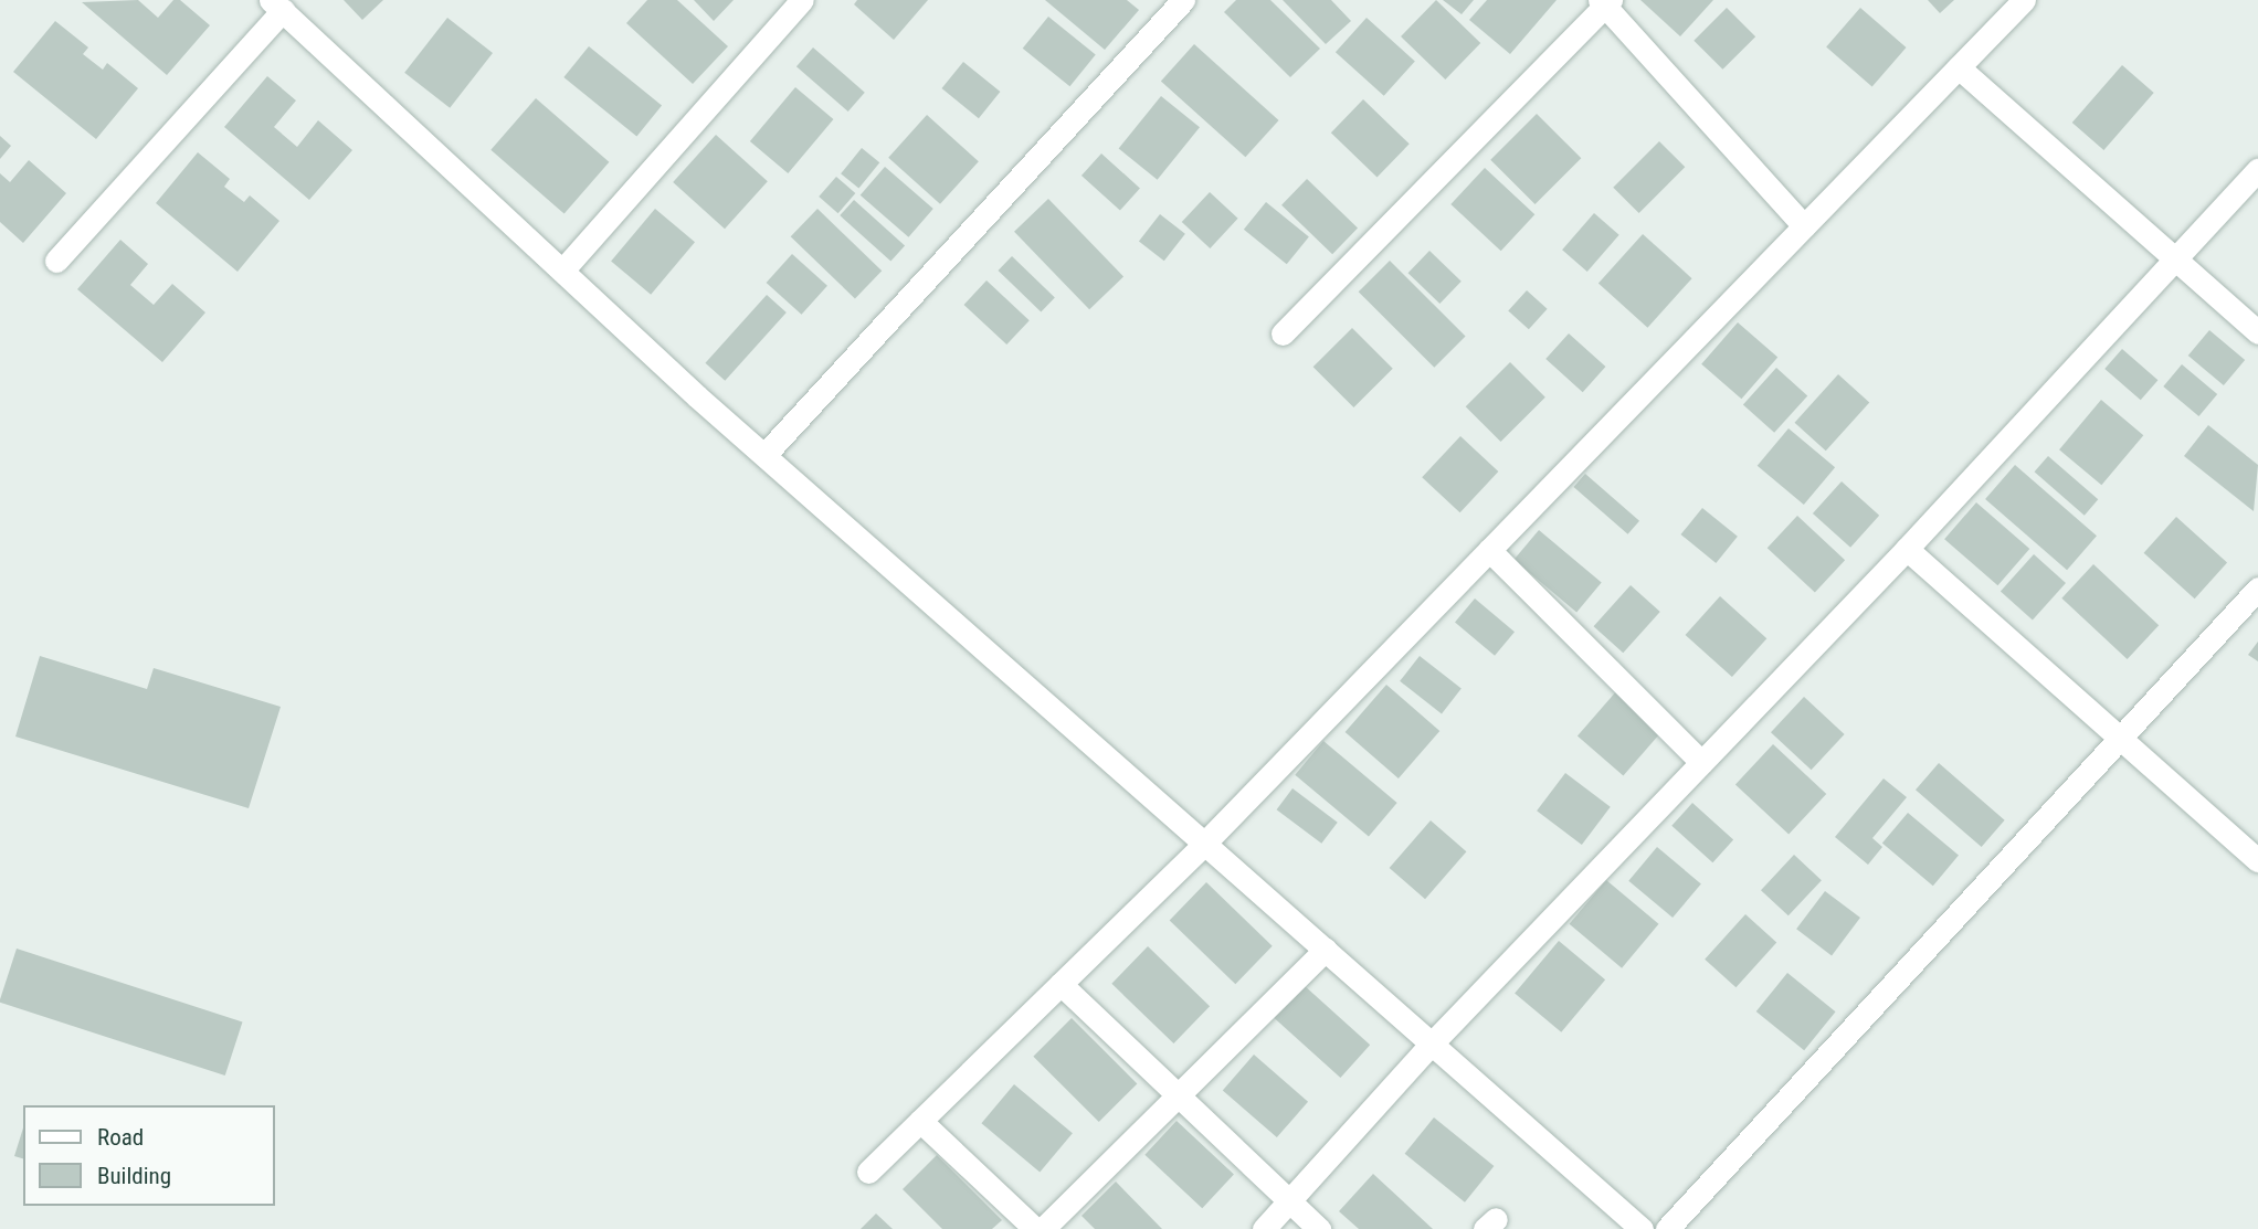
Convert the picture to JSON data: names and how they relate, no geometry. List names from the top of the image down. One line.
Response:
{"legend":["Road","Building"]}
